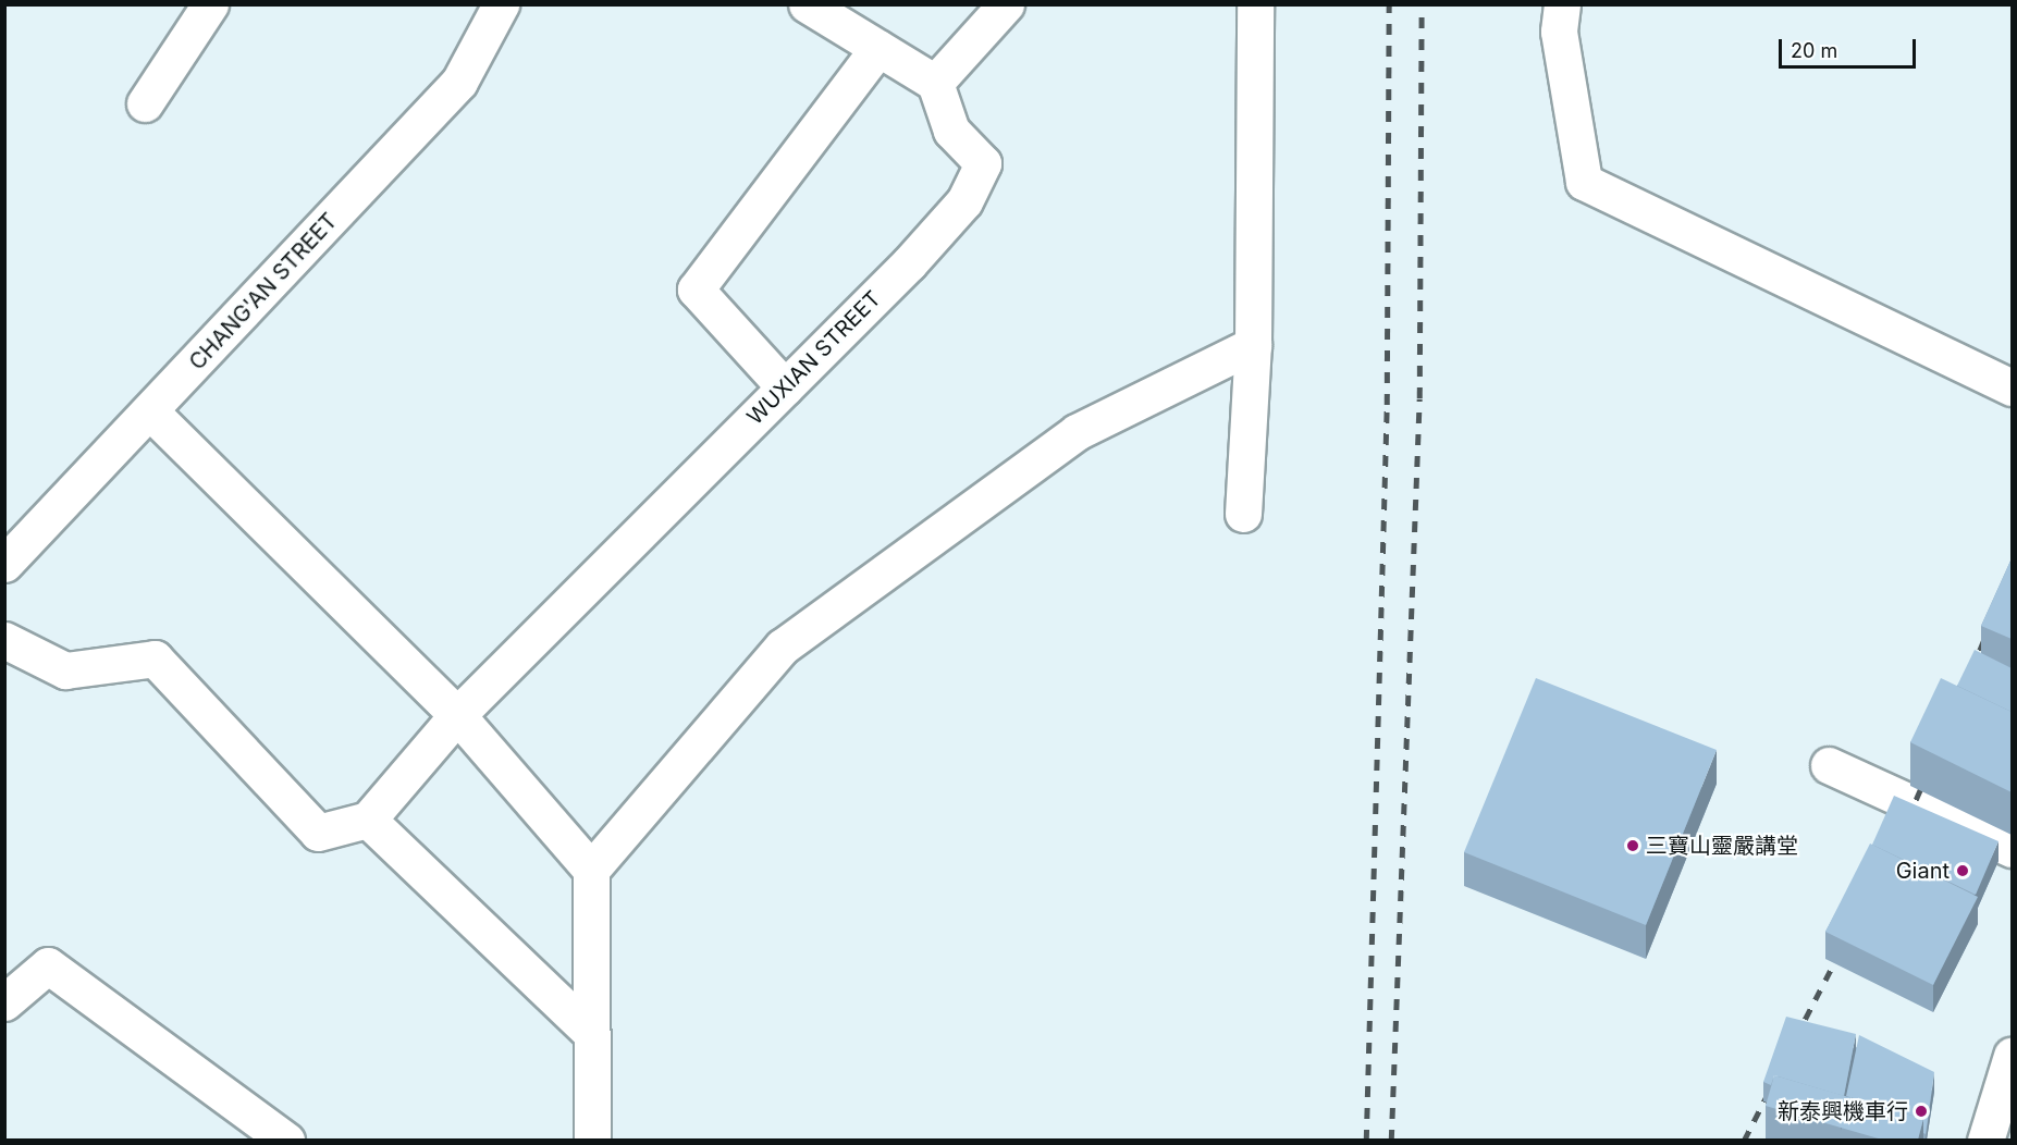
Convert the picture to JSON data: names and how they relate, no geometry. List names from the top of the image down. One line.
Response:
{"streets":{"street":["CHANG'AN STREET","WUXIAN STREET"]},"places":["三寶山靈嚴講堂","Giant","新泰興機車行"],"scale_bar":"20 m"}
